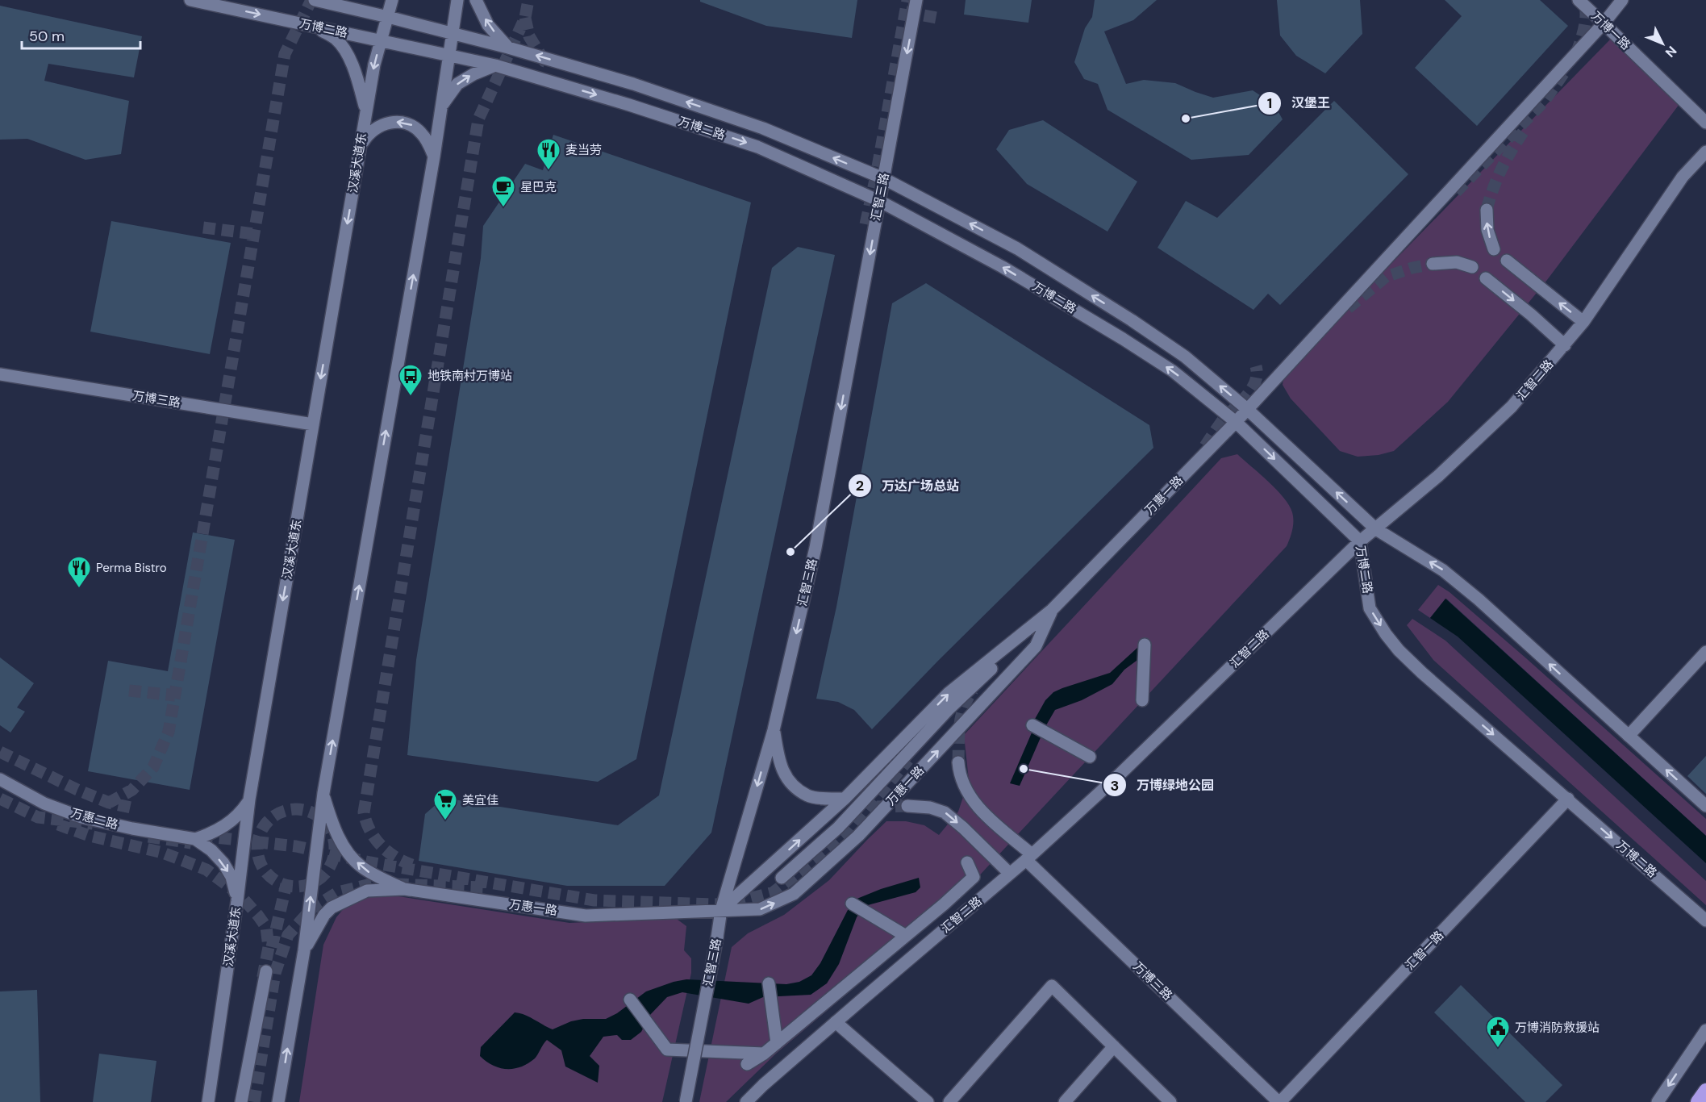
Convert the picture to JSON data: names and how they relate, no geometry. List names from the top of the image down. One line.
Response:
{"streets":{"street":["万博二路","万博一路","汉溪大道东","汇智三路","汇智二路","万博三路","万惠一路","万惠二路","汇智一路"]},"crossings":[["万博二路","汉溪大道东"],["万博二路","汇智三路"],["万博二路","汇智二路"],["万博二路","万惠一路"],["万博二路","汇智一路"],["万博一路","万惠一路"],["汉溪大道东","万博三路"],["汇智三路","万惠一路"],["汇智二路","万博三路"],["万博三路","汇智一路"]],"one_way":["汇智三路"],"places":{"other":["汉堡王","万达广场总站","万博绿地公园"],"restaurant":["麦当劳","Perma Bistro"],"cafe":["星巴克"],"bus stop":["地铁南村万博站"],"supermarket":["美宜佳"],"public building":["万博消防救援站"]},"scale_bar":"50 m","north":"bottom right"}
